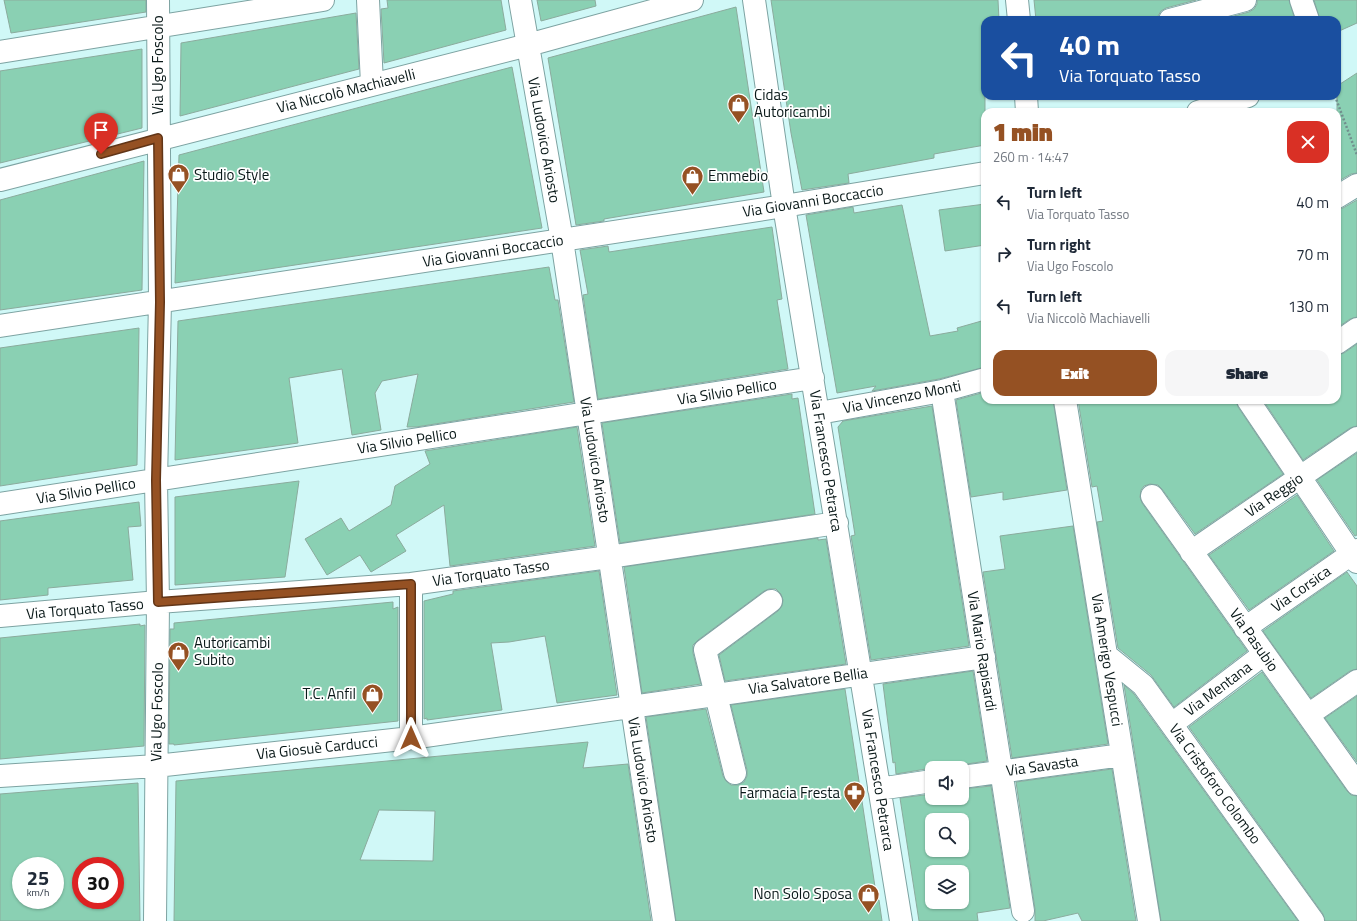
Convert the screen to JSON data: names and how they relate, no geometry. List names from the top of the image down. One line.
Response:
{"streets":{"street":["Via Ugo Foscolo","Via Niccolò Machiavelli","Via Ludovico Ariosto","Via Giovanni Boccaccio","Via Silvio Pellico","Via Vincenzo Monti","Via Francesco Petrarca","Via Reggio","Via Torquato Tasso","Via Corsica","Via Pasubio","Via Mario Rapisardi","Via Amerigo Vespucci","Via Salvatore Bellia","Via Mentana","Via Giosuè Carducci","Via Savasta","Via Cristoforo Colombo"]},"crossings":[["Via Ugo Foscolo","Via Niccolò Machiavelli"],["Via Ugo Foscolo","Via Giovanni Boccaccio"],["Via Ugo Foscolo","Via Silvio Pellico"],["Via Ugo Foscolo","Via Torquato Tasso"],["Via Ugo Foscolo","Via Giosuè Carducci"],["Via Niccolò Machiavelli","Via Ludovico Ariosto"],["Via Ludovico Ariosto","Via Giovanni Boccaccio"],["Via Ludovico Ariosto","Via Silvio Pellico"],["Via Ludovico Ariosto","Via Torquato Tasso"],["Via Ludovico Ariosto","Via Salvatore Bellia"],["Via Ludovico Ariosto","Via Giosuè Carducci"],["Via Giovanni Boccaccio","Via Francesco Petrarca"],["Via Silvio Pellico","Via Francesco Petrarca"],["Via Vincenzo Monti","Via Francesco Petrarca"],["Via Vincenzo Monti","Via Mario Rapisardi"],["Via Francesco Petrarca","Via Torquato Tasso"],["Via Francesco Petrarca","Via Salvatore Bellia"],["Via Reggio","Via Pasubio"],["Via Corsica","Via Pasubio"],["Via Pasubio","Via Mentana"],["Via Mario Rapisardi","Via Salvatore Bellia"],["Via Mario Rapisardi","Via Savasta"],["Via Amerigo Vespucci","Via Savasta"],["Via Amerigo Vespucci","Via Cristoforo Colombo"],["Via Salvatore Bellia","Via Giosuè Carducci"],["Via Mentana","Via Cristoforo Colombo"]],"places":{"shop":["Cidas Autoricambi","Studio Style","Emmebio","Autoricambi Subito","T.C. Anfil","Non Solo Sposa"],"pharmacy":["Farmacia Fresta"]},"page":{"turn":["40 m","Via Torquato Tasso"],"heading":["1 min","260 m · 14:47"],"list":[{"name":"Turn left","note":"Via Torquato Tasso","value":"40 m"},{"name":"Turn right","note":"Via Ugo Foscolo","value":"70 m"},{"name":"Turn left","note":"Via Niccolò Machiavelli","value":"130 m"}],"buttons":["Exit","Share"],"speed":"25 km/h","limit":"30"}}
